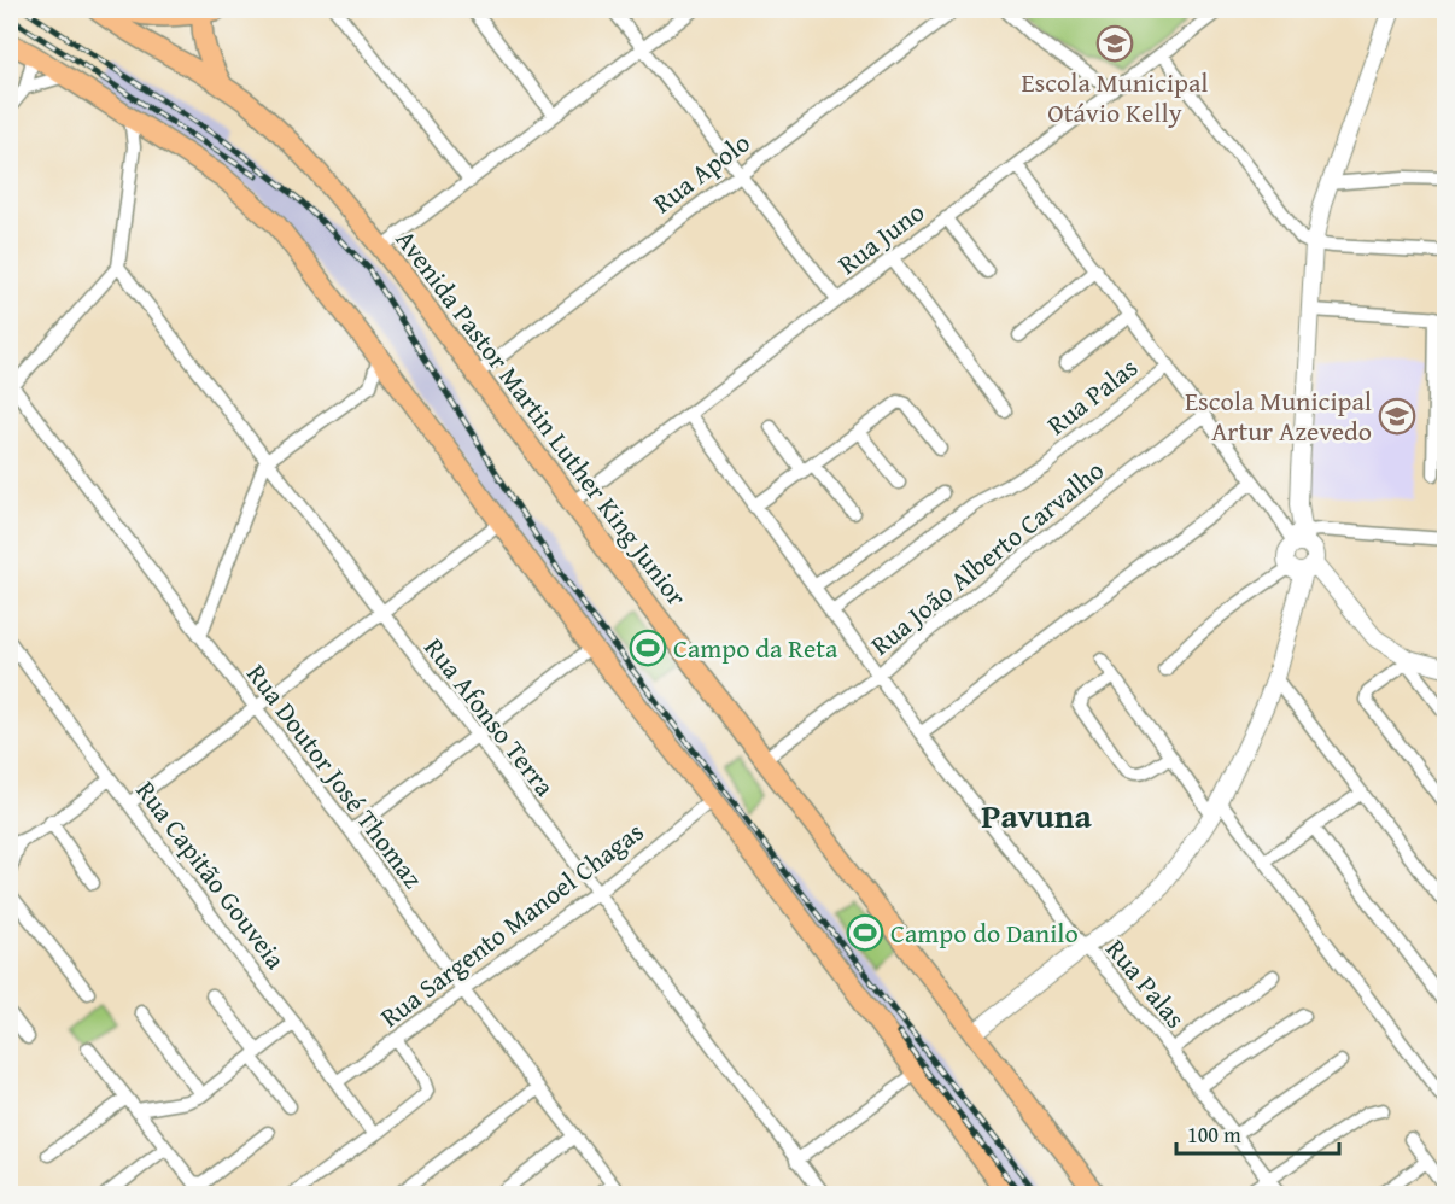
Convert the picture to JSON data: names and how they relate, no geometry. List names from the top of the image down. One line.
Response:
{"streets":{"main road":["Avenida Pastor Martin Luther King Junior"],"street":["Rua Apolo","Rua Juno","Rua Palas","Rua João Alberto Carvalho","Rua Afonso Terra","Rua Doutor José Thomaz","Rua Capitão Gouveia","Rua Sargento Manoel Chagas"]},"crossings":[["Rua Apolo","Avenida Pastor Martin Luther King Junior"],["Rua Juno","Rua Palas"],["Rua Juno","Avenida Pastor Martin Luther King Junior"],["Rua Palas","Rua João Alberto Carvalho"],["Avenida Pastor Martin Luther King Junior","Rua João Alberto Carvalho"],["Rua Afonso Terra","Rua Sargento Manoel Chagas"],["Rua Doutor José Thomaz","Rua Sargento Manoel Chagas"],["Rua Capitão Gouveia","Rua Sargento Manoel Chagas"]],"districts":["Pavuna"],"places":{"school or university":["Escola Municipal Otávio Kelly","Escola Municipal Artur Azevedo"],"sports":["Campo da Reta","Campo do Danilo"]},"scale_bar":"100 m"}
